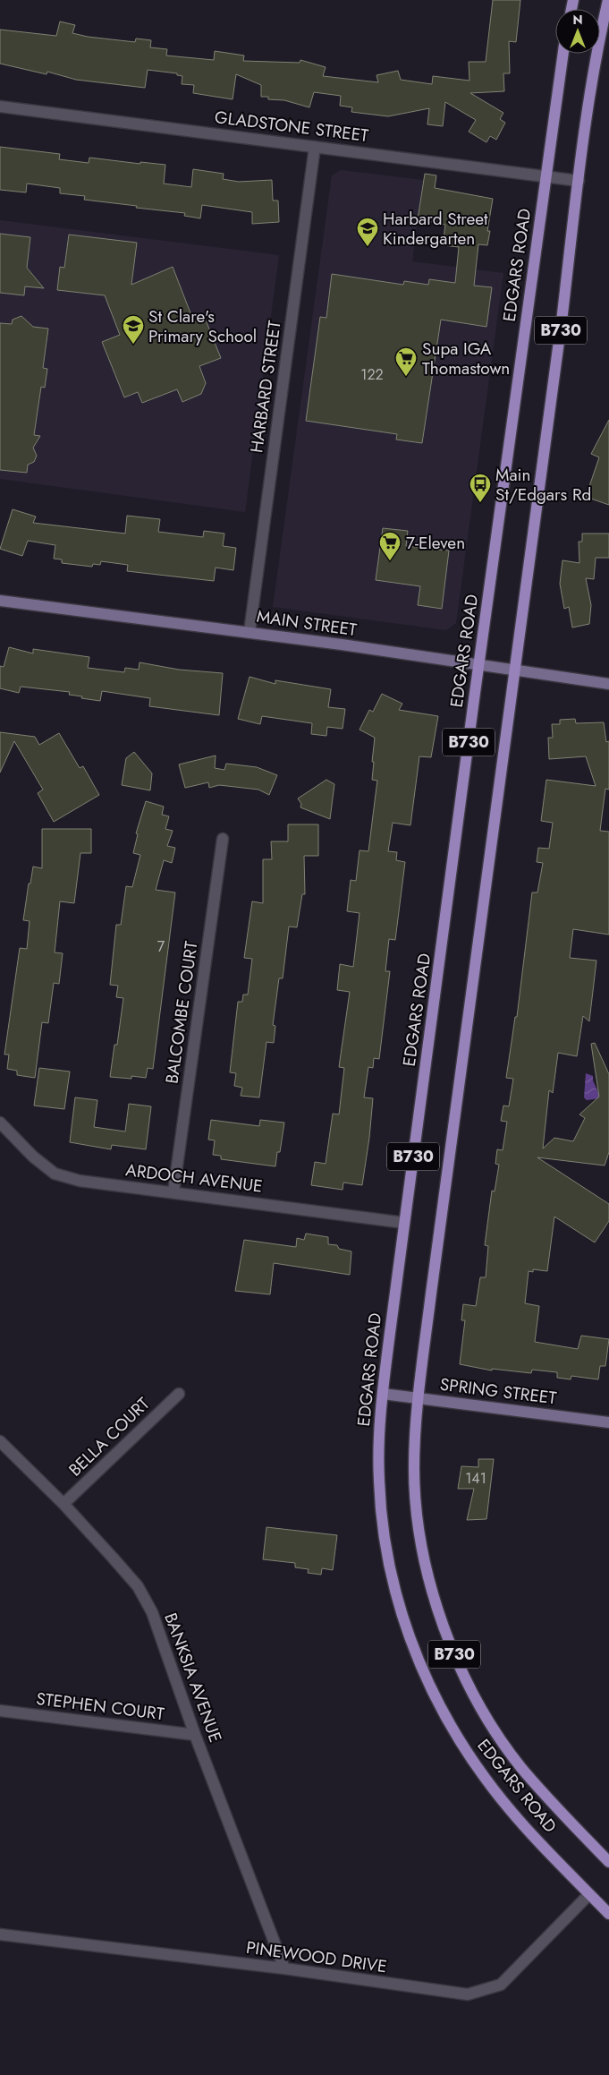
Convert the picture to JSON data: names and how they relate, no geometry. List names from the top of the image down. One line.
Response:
{"streets":{"main road":["EDGARS ROAD","B730"],"street":["GLADSTONE STREET","HARBARD STREET","MAIN STREET","BALCOMBE COURT","ARDOCH AVENUE","SPRING STREET","BELLA COURT","BANKSIA AVENUE","STEPHEN COURT","PINEWOOD DRIVE"]},"crossings":[["GLADSTONE STREET","EDGARS ROAD"],["GLADSTONE STREET","HARBARD STREET"],["EDGARS ROAD","MAIN STREET"],["EDGARS ROAD","ARDOCH AVENUE"],["EDGARS ROAD","SPRING STREET"],["EDGARS ROAD","PINEWOOD DRIVE"],["HARBARD STREET","MAIN STREET"],["BALCOMBE COURT","ARDOCH AVENUE"],["BELLA COURT","BANKSIA AVENUE"],["BANKSIA AVENUE","STEPHEN COURT"],["BANKSIA AVENUE","PINEWOOD DRIVE"]],"places":{"school or university":["Harbard Street Kindergarten","St Clare's Primary School"],"supermarket":["Supa IGA Thomastown","7-Eleven"],"bus stop":["Main St/Edgars Rd"]},"house_numbers":["122","7","141"],"north":"top"}
